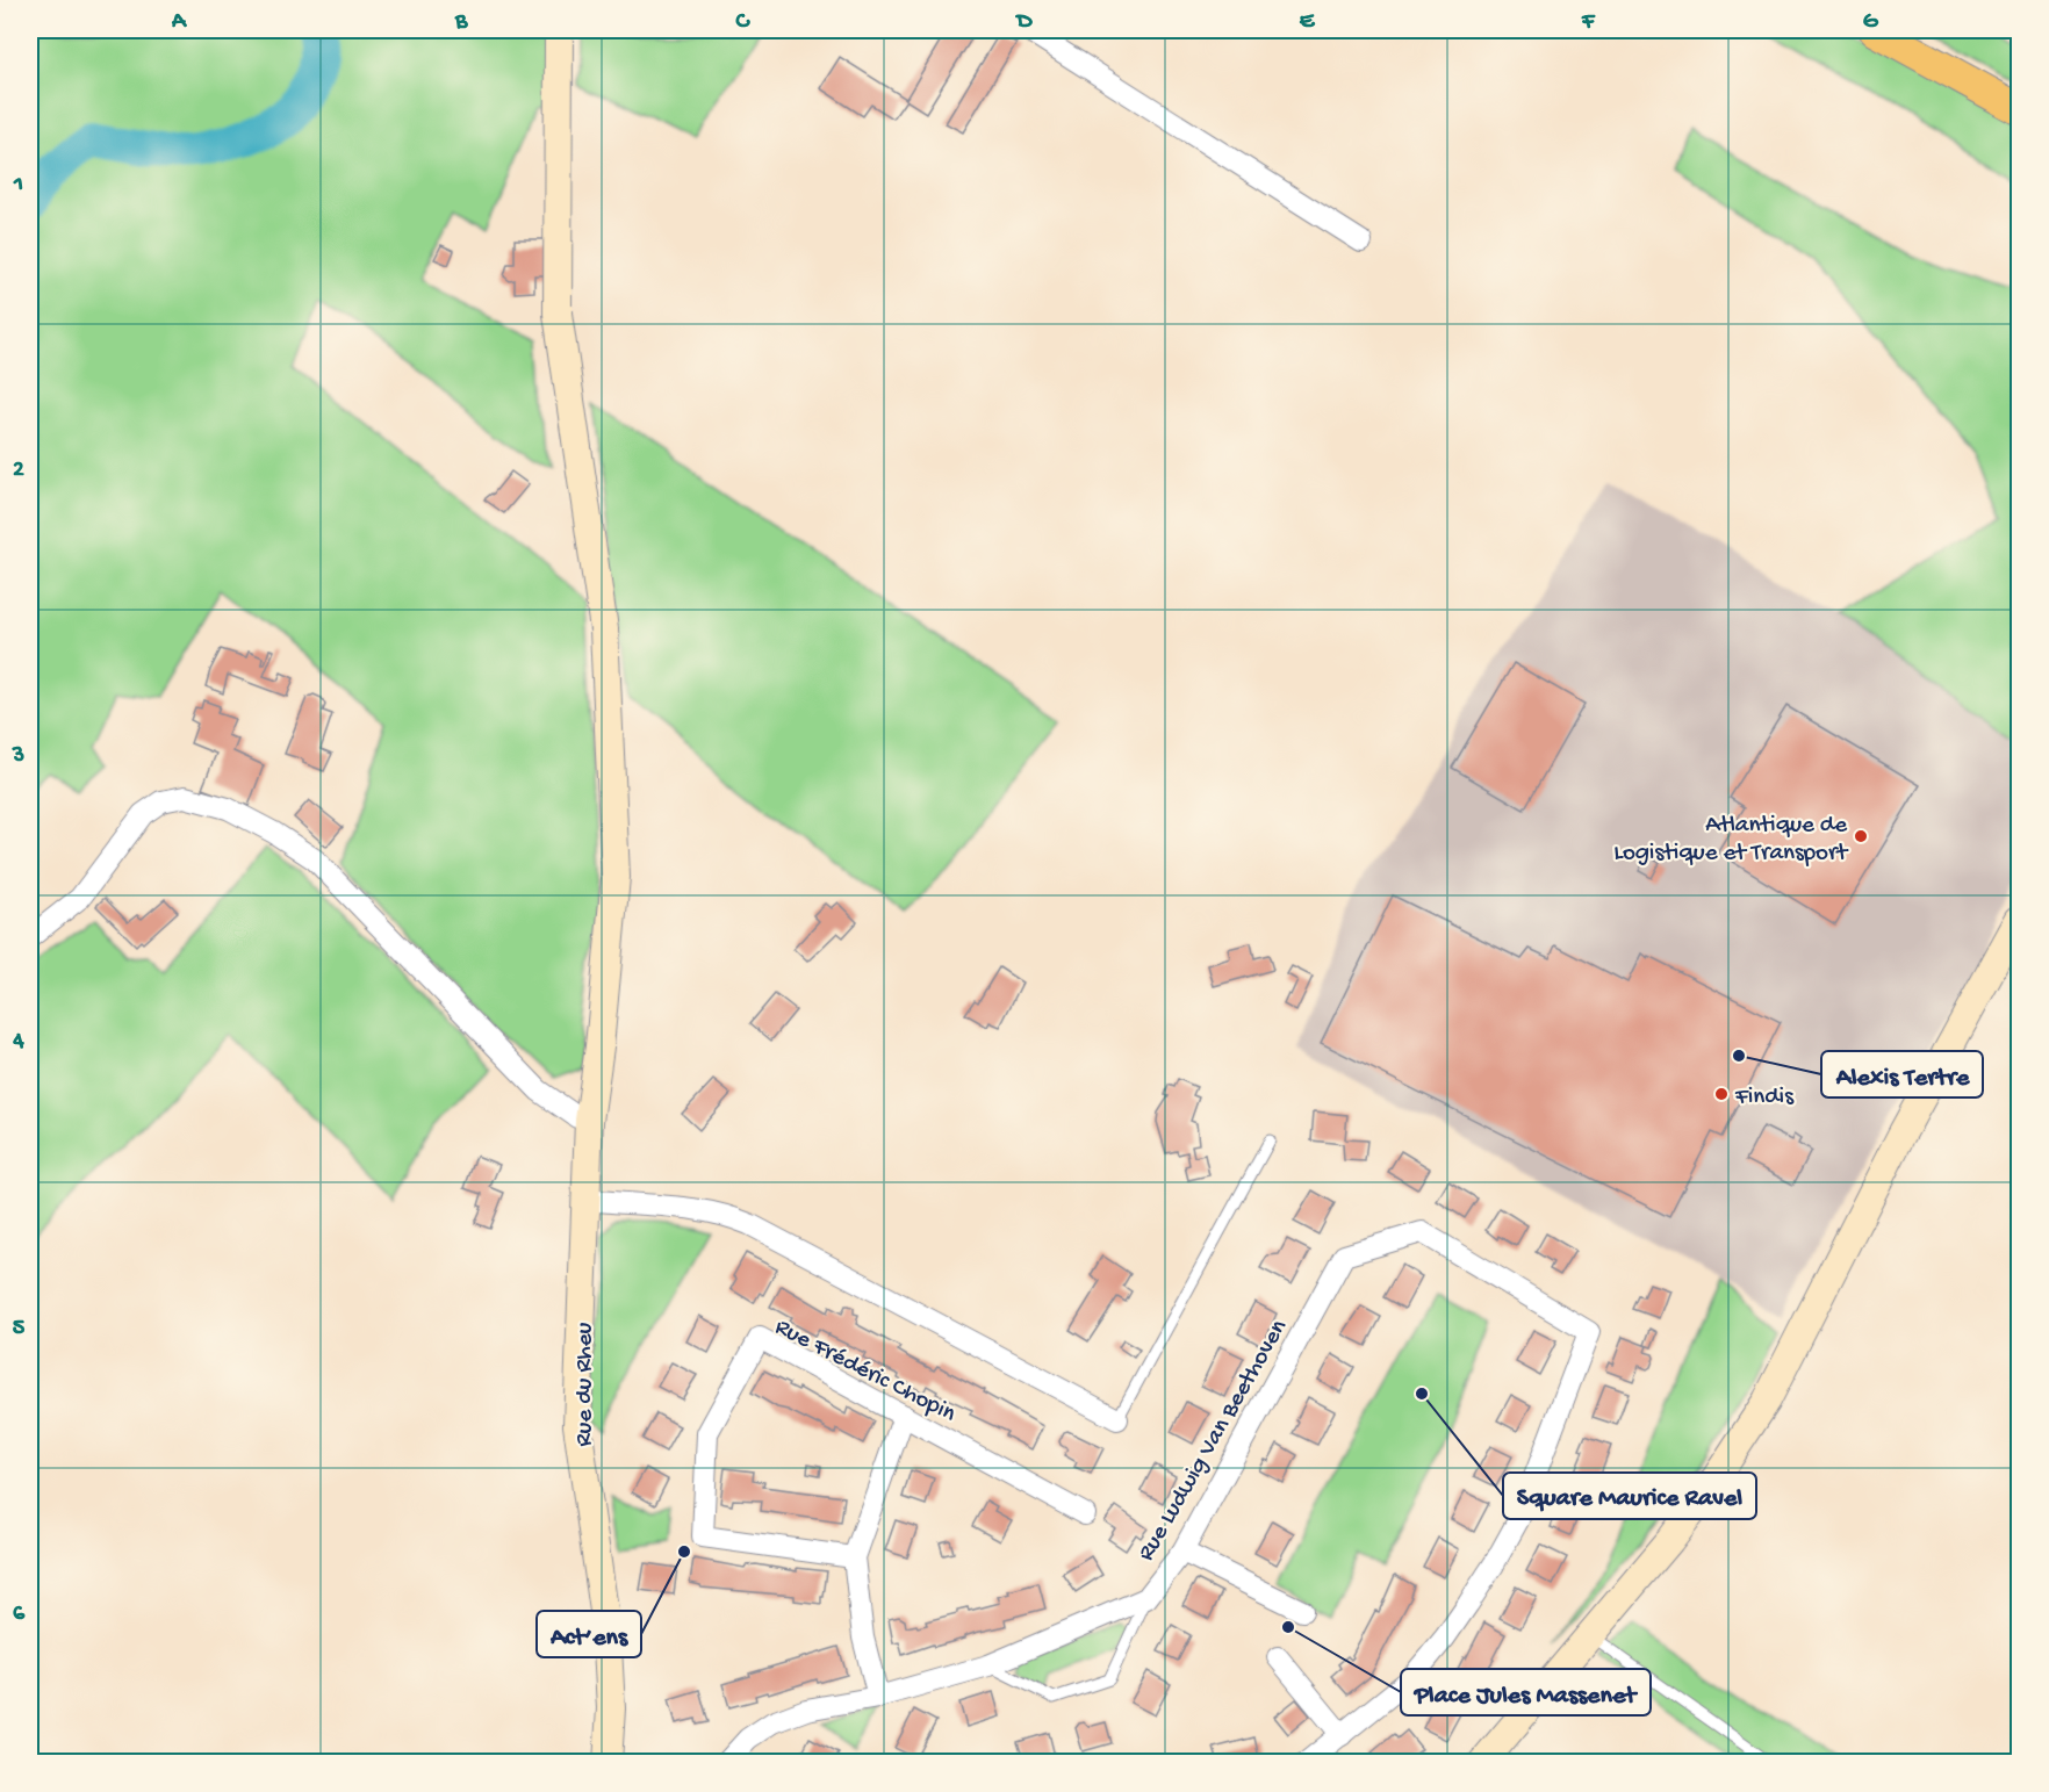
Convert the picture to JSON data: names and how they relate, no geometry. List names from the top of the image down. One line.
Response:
{"streets":{"street":["Rue Frédéric Chopin","Rue du Rheu","Rue Ludwig Van Beethoven"]},"places":["Atlantique de Logistique et Transport","Alexis Tertre","Findis","Square Maurice Ravel","Act’ens","Place Jules Massenet"],"grid":{"columns":["A","B","C","D","E","F","G"],"rows":["1","2","3","4","5","6"]}}
